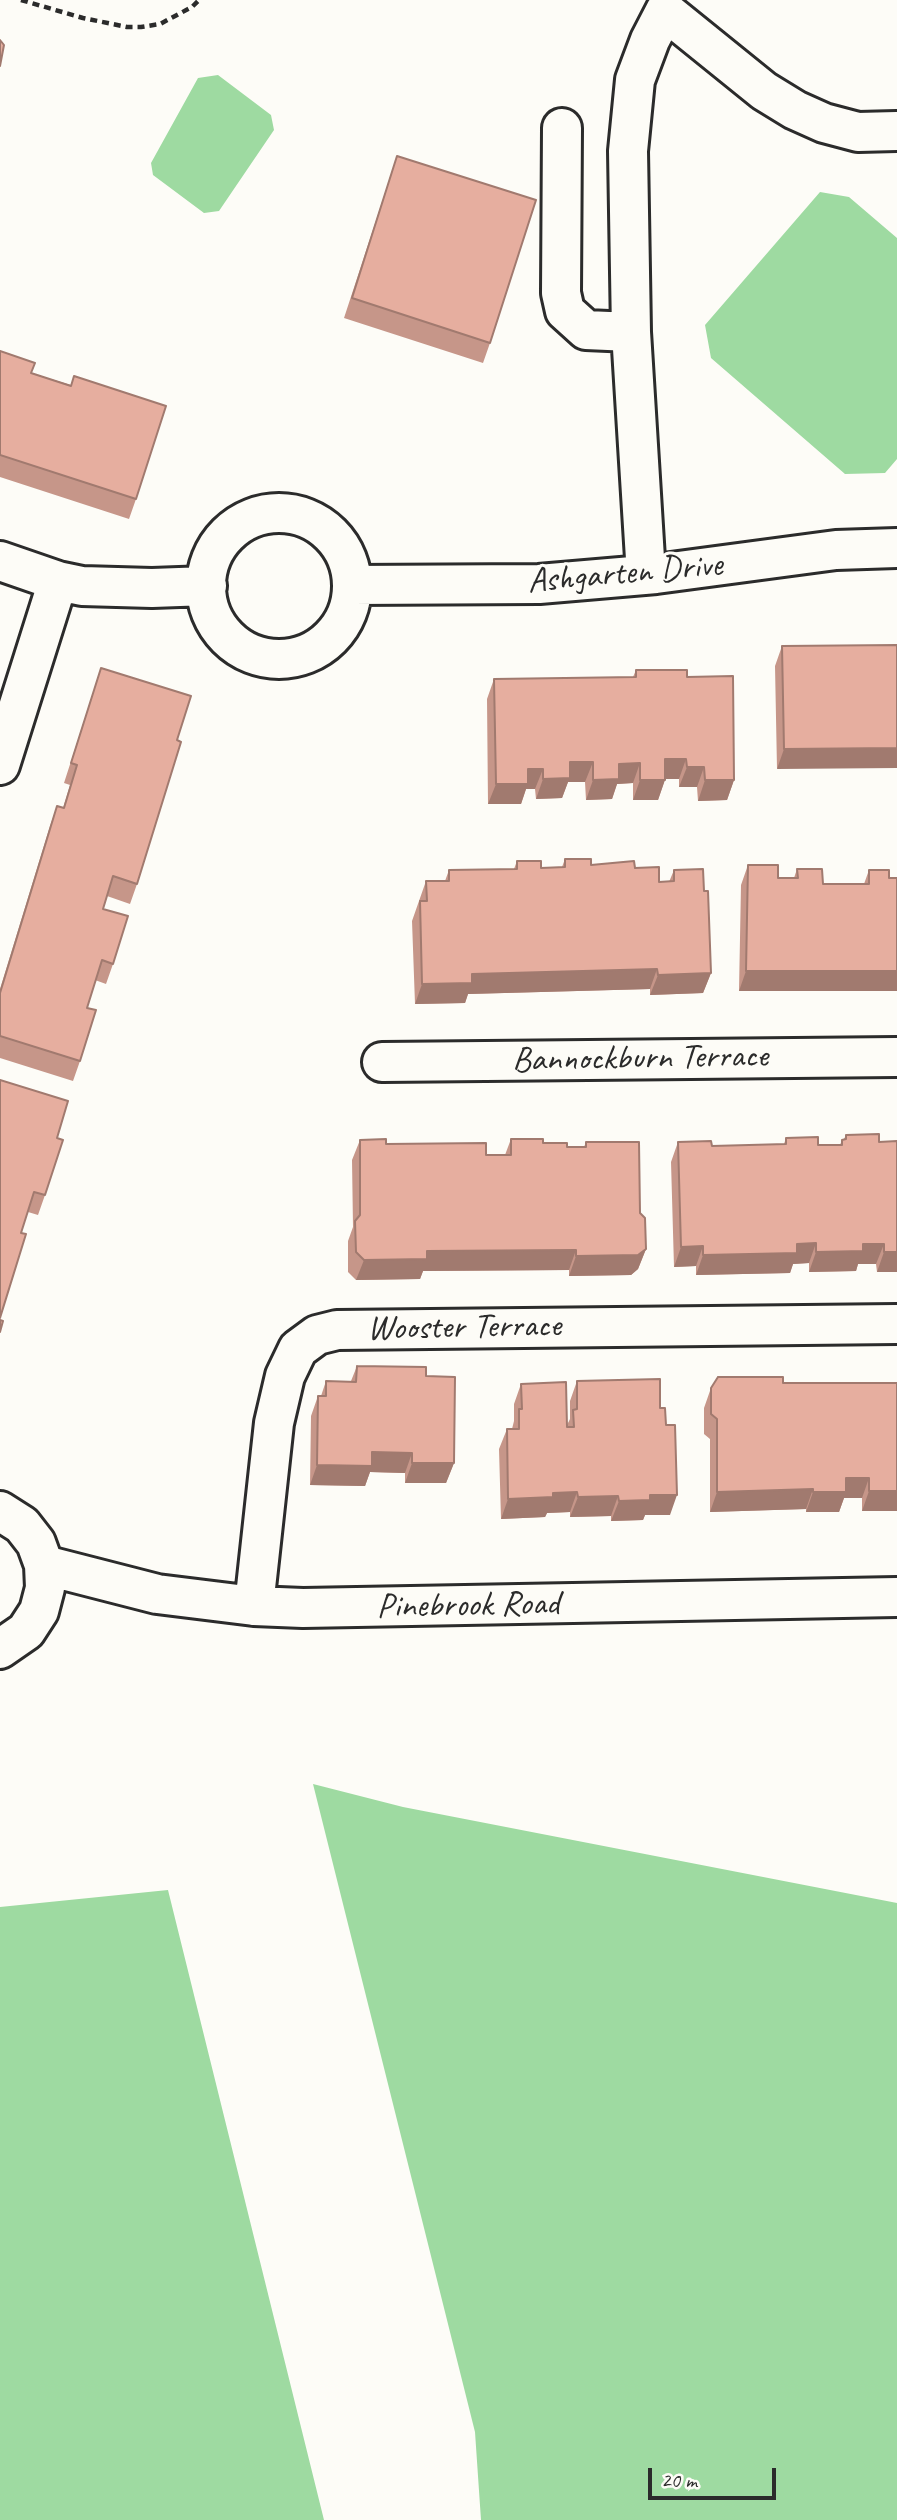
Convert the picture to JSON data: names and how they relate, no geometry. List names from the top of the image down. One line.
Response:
{"streets":{"street":["Ashgarten Drive","Bannockburn Terrace","Wooster Terrace","Pinebrook Road"]},"crossings":[["Wooster Terrace","Pinebrook Road"]],"scale_bar":"20 m"}
